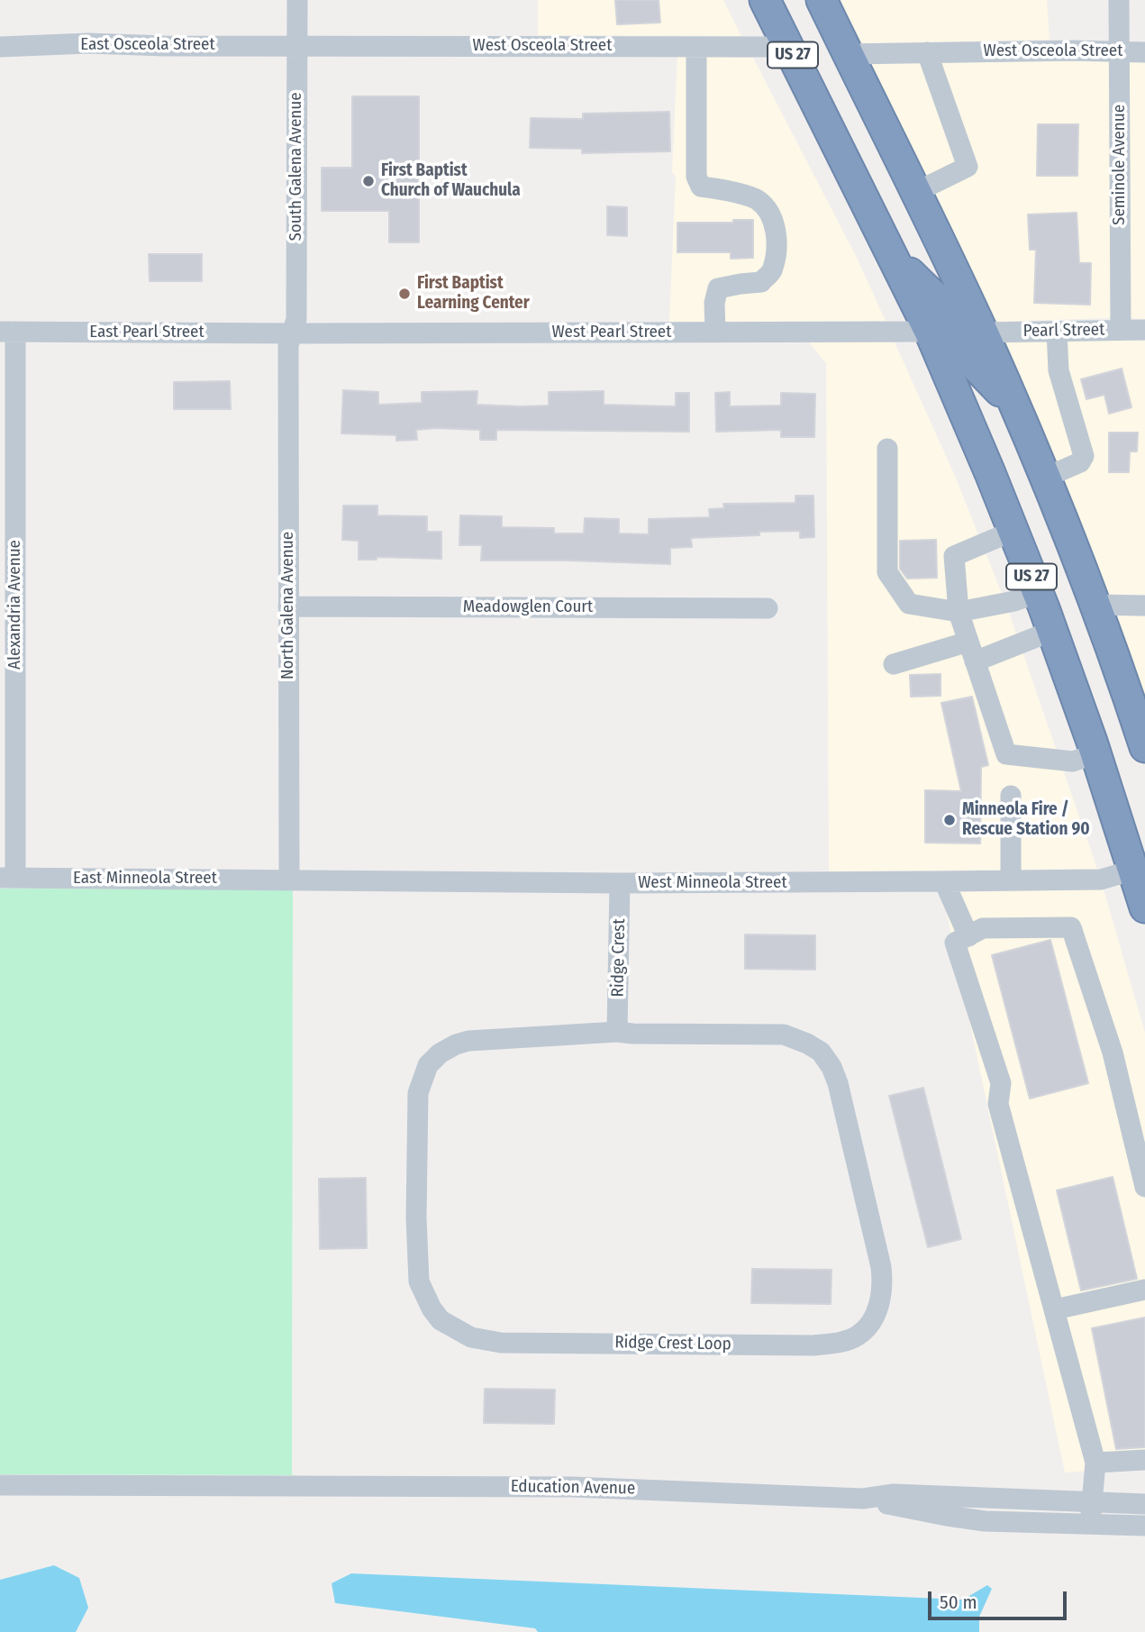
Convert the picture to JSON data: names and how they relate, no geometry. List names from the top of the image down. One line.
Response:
{"streets":{"highway":["US 27"],"street":["East Osceola Street","West Osceola Street","Seminole Avenue","South Galena Avenue","Pearl Street","East Pearl Street","West Pearl Street","Alexandria Avenue","North Galena Avenue","Meadowglen Court","East Minneola Street","West Minneola Street","Ridge Crest","Ridge Crest Loop","Education Avenue"]},"crossings":[["East Osceola Street","West Osceola Street"],["East Osceola Street","South Galena Avenue"],["West Osceola Street","US 27"],["West Osceola Street","Seminole Avenue"],["West Osceola Street","South Galena Avenue"],["US 27","Pearl Street"],["US 27","West Pearl Street"],["US 27","West Minneola Street"],["Seminole Avenue","Pearl Street"],["South Galena Avenue","East Pearl Street"],["South Galena Avenue","West Pearl Street"],["South Galena Avenue","North Galena Avenue"],["East Pearl Street","West Pearl Street"],["East Pearl Street","Alexandria Avenue"],["East Pearl Street","North Galena Avenue"],["West Pearl Street","North Galena Avenue"],["Alexandria Avenue","East Minneola Street"],["North Galena Avenue","Meadowglen Court"],["North Galena Avenue","East Minneola Street"],["North Galena Avenue","West Minneola Street"],["East Minneola Street","West Minneola Street"],["West Minneola Street","Ridge Crest"],["Ridge Crest","Ridge Crest Loop"]],"places":["First Baptist Church of Wauchula","First Baptist Learning Center","Minneola Fire / Rescue Station 90"],"scale_bar":"50 m"}
